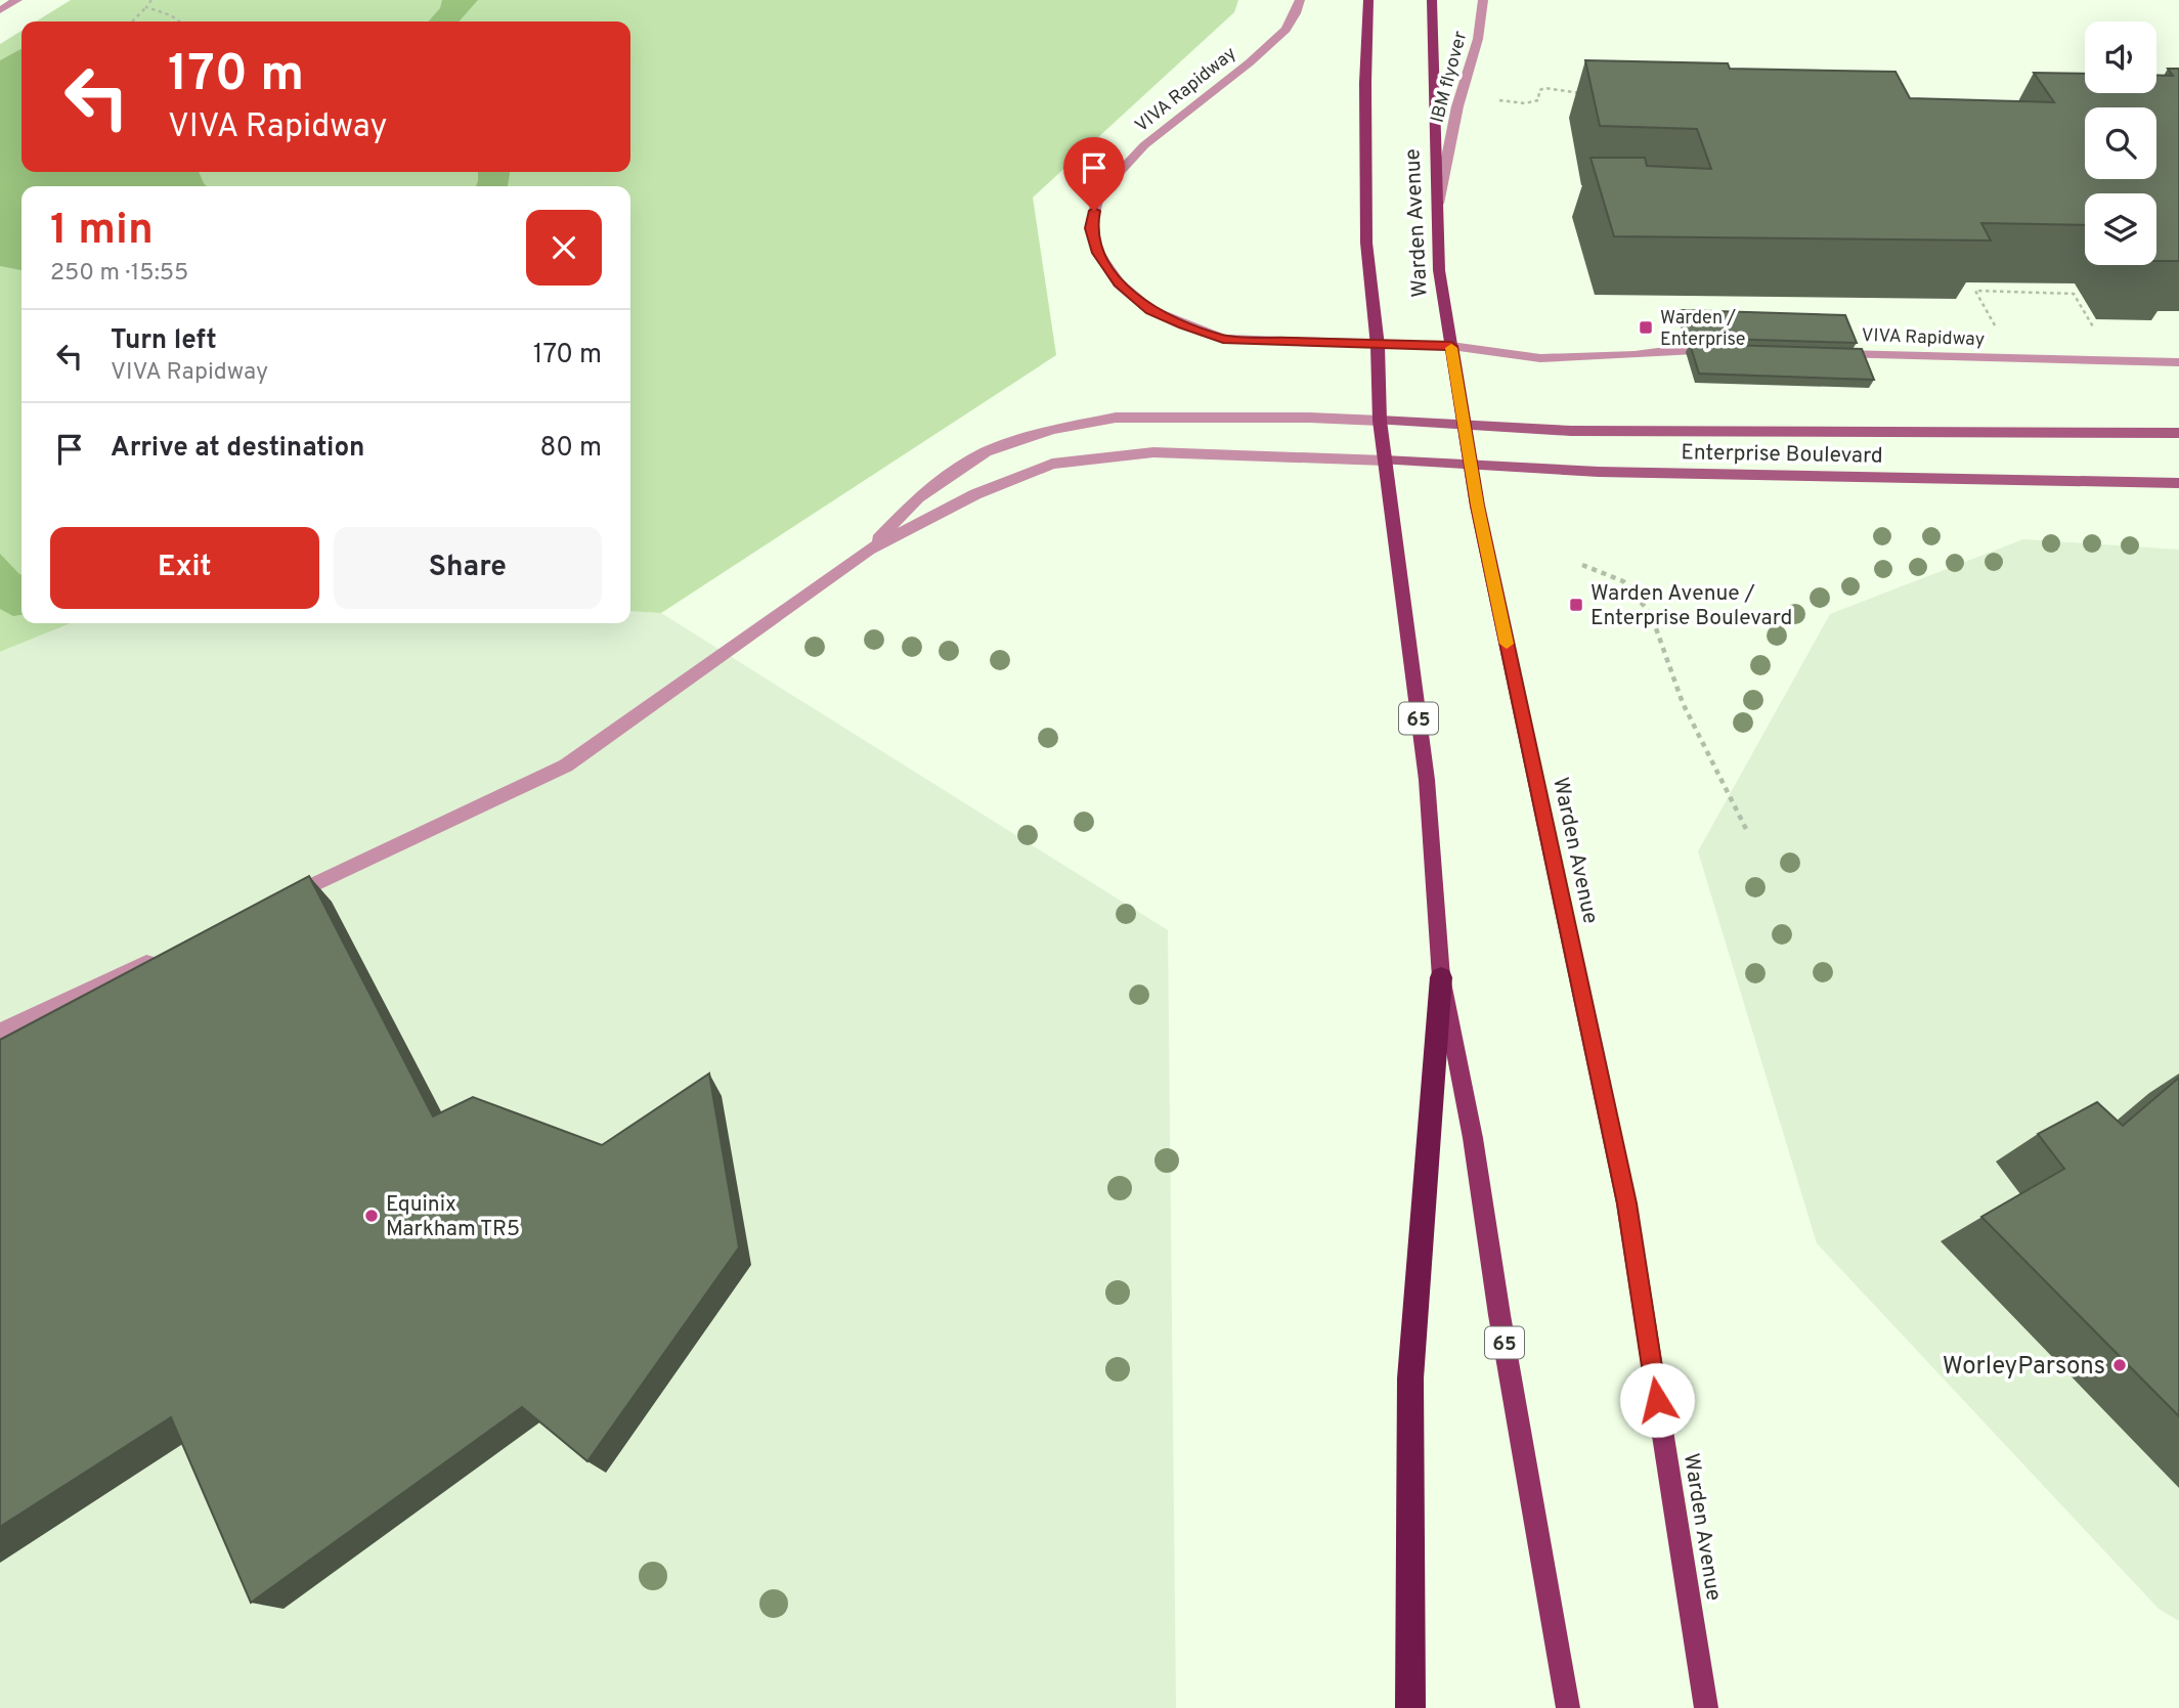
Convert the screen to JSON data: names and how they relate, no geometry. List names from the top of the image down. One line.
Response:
{"streets":{"main road":["Warden Avenue","Enterprise Boulevard","65"],"street":["IBM flyover","VIVA Rapidway"]},"crossings":[["IBM flyover","Warden Avenue"],["VIVA Rapidway","Warden Avenue"],["VIVA Rapidway","65"],["Warden Avenue","Enterprise Boulevard"],["Enterprise Boulevard","65"]],"places":{"transit":["Warden / Enterprise","Warden Avenue / Enterprise Boulevard"],"other":["Equinix Markham TR5","WorleyParsons"]},"page":{"turn":["170 m","VIVA Rapidway"],"heading":["1 min","250 m · 15:55"],"list":[{"name":"Turn left","note":"VIVA Rapidway","value":"170 m"},{"name":"Arrive at destination","value":"80 m"}],"buttons":["Exit","Share"]}}
